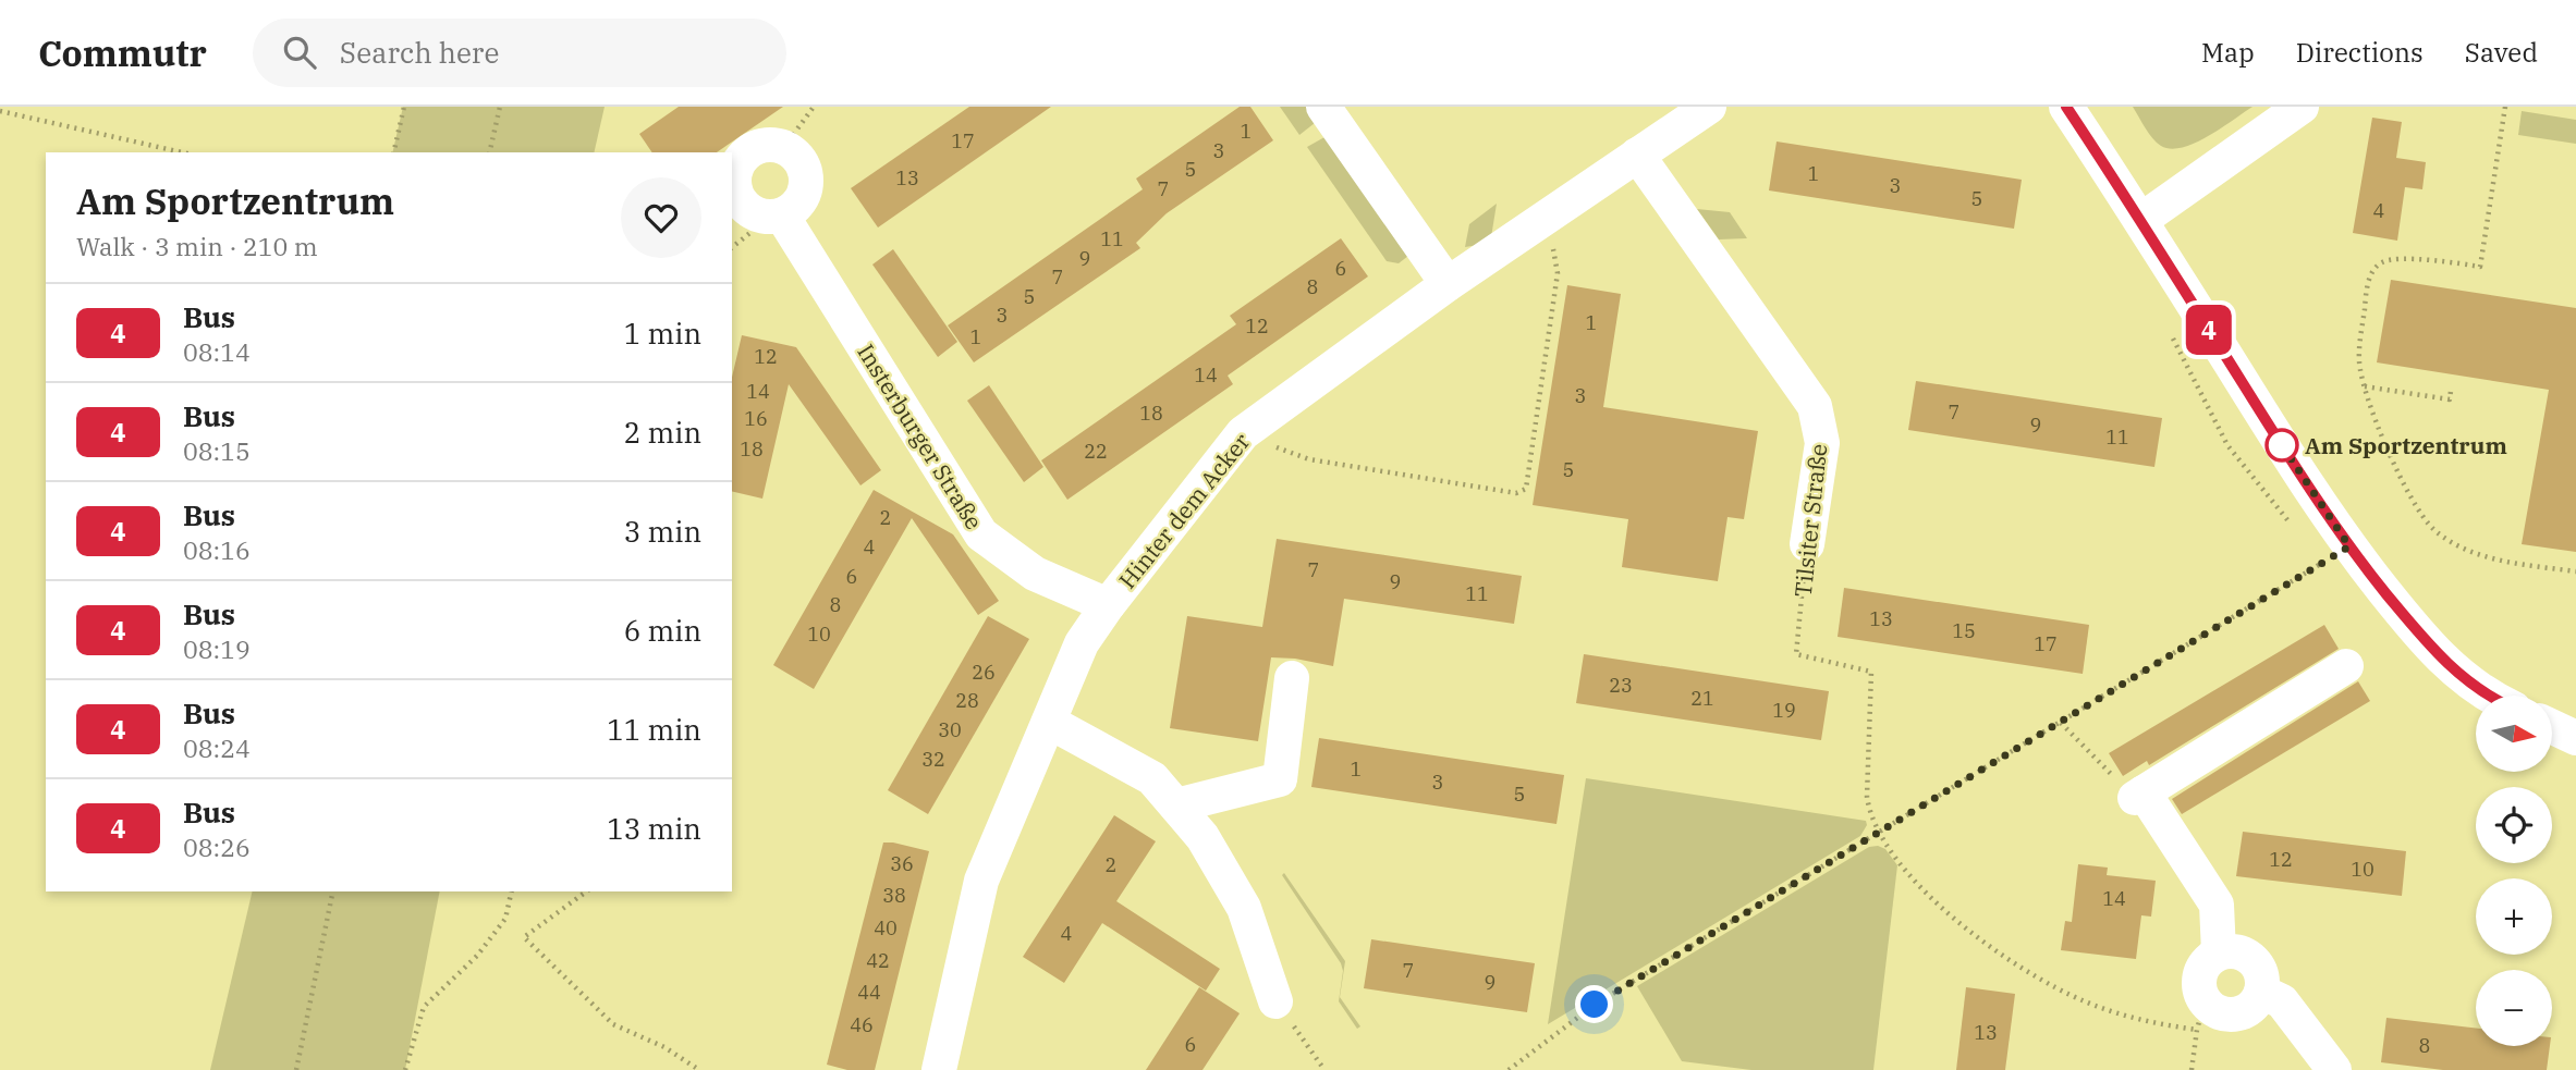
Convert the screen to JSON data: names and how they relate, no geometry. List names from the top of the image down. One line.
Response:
{"streets":{"street":["Insterburger Straße","Hinter dem Acker","Tilsiter Straße"]},"crossings":[["Insterburger Straße","Hinter dem Acker"],["Hinter dem Acker","Tilsiter Straße"]],"places":["Am Sportzentrum"],"lines":["bus line 4"],"house_numbers":["1","17","3","5","1","13","3","7","5","4","11","9","6","7","8","5","3","1","12","1","12","14","14","3","7","18","16","9","11","18","22","5","2","4","7","6","9","11","8","13","15","10","17","26","23","21","28","19","30","32","1","3","5","12","36","2","10","38","14","40","4","42","7","9","44","46","13","6","8"],"north":"right","page":{"header":"Commutr","search":"Search here","nav":["Map","Directions","Saved"],"on_map":"4","heading":["Am Sportzentrum","Walk · 3 min · 210 m"],"list":[{"mark":"4","name":"Bus","note":"08:14","value":"1 min"},{"mark":"4","name":"Bus","note":"08:15","value":"2 min"},{"mark":"4","name":"Bus","note":"08:16","value":"3 min"},{"mark":"4","name":"Bus","note":"08:19","value":"6 min"},{"mark":"4","name":"Bus","note":"08:24","value":"11 min"},{"mark":"4","name":"Bus","note":"08:26","value":"13 min"}],"map_buttons":["+","−"]}}
